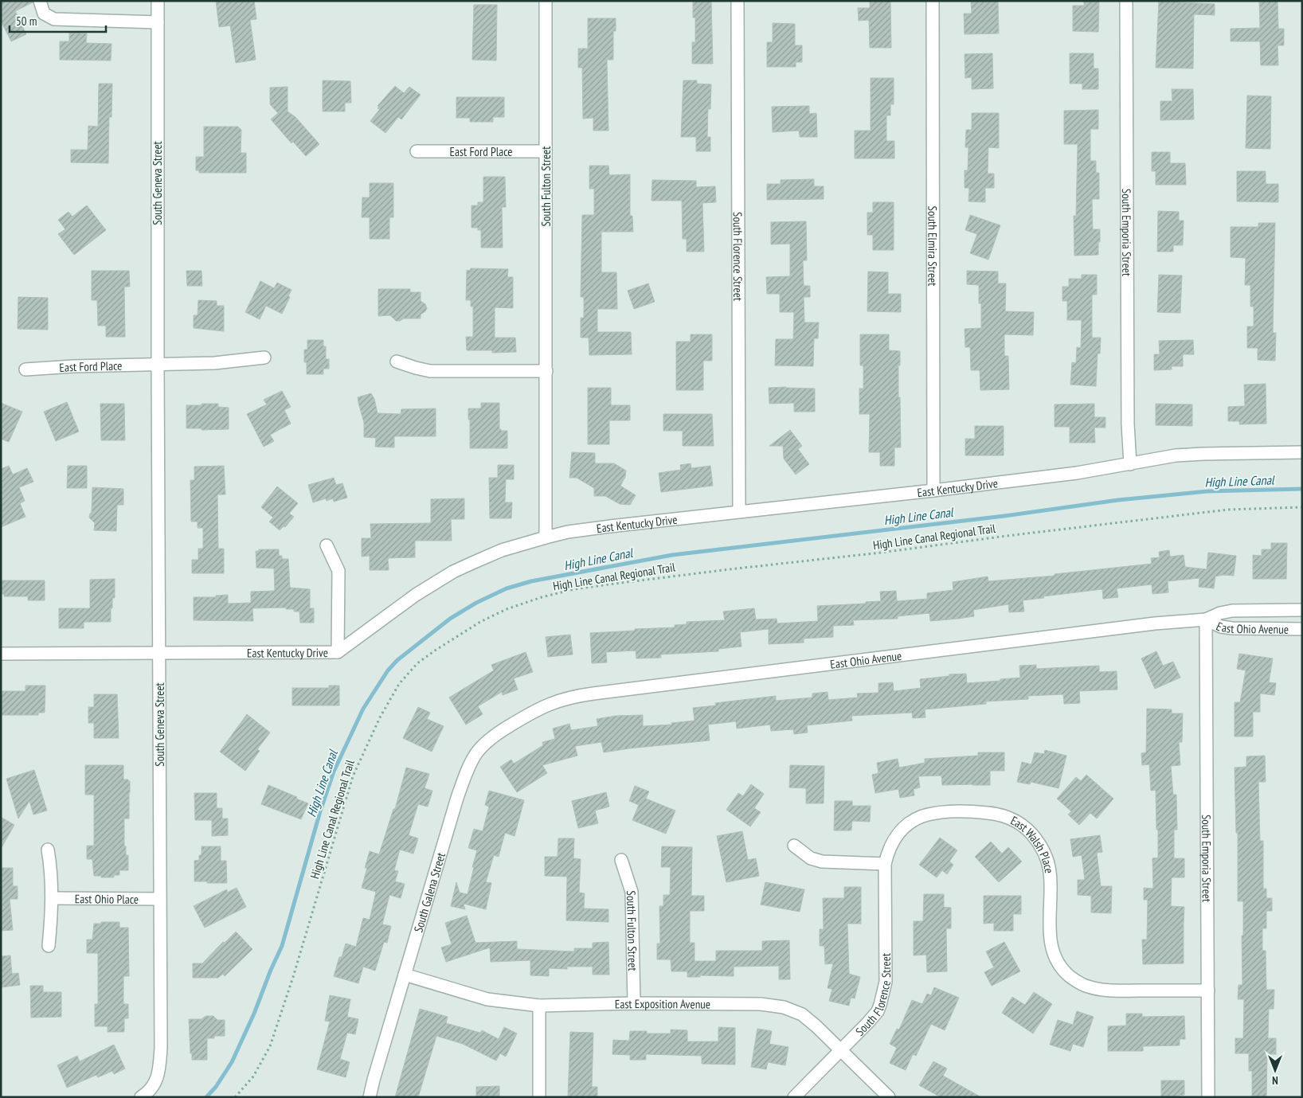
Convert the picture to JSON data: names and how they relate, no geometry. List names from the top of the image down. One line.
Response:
{"streets":{"street":["East Ford Place","South Geneva Street","South Fulton Street","South Emporia Street","South Elmira Street","South Florence Street","East Kentucky Drive","East Ohio Avenue","East Walsh Place","South Galena Street","East Ohio Place","East Exposition Avenue"],"path":["High Line Canal Regional Trail"]},"crossings":[["East Ford Place","South Geneva Street"],["East Ford Place","South Fulton Street"],["South Geneva Street","East Kentucky Drive"],["South Geneva Street","East Ohio Place"],["South Fulton Street","East Kentucky Drive"],["South Fulton Street","East Exposition Avenue"],["South Emporia Street","East Kentucky Drive"],["South Emporia Street","East Ohio Avenue"],["South Emporia Street","East Walsh Place"],["South Elmira Street","East Kentucky Drive"],["South Florence Street","East Kentucky Drive"],["South Florence Street","East Walsh Place"],["South Florence Street","East Exposition Avenue"],["East Ohio Avenue","South Galena Street"],["South Galena Street","East Exposition Avenue"]],"water":["High Line Canal"],"scale_bar":"50 m","north":"bottom"}
